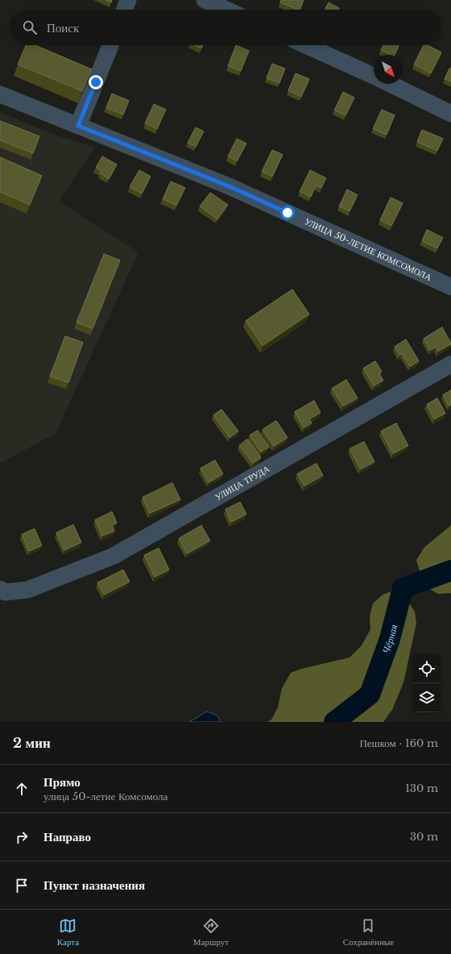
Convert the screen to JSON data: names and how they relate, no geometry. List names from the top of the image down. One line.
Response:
{"streets":{"street":["УЛИЦА 50-ЛЕТИЕ КОМСОМОЛА","УЛИЦА ТРУДА"]},"water":["Чёрная"],"north":"bottom right","page":{"search":"Поиск","heading":["2 мин","Пешком · 160 m"],"list":[["Прямо","улица 50-летие Комсомола","130 m"],["Направо","30 m"],"Пункт назначения"],"nav":["Карта","Маршрут","Сохранённые"]}}
